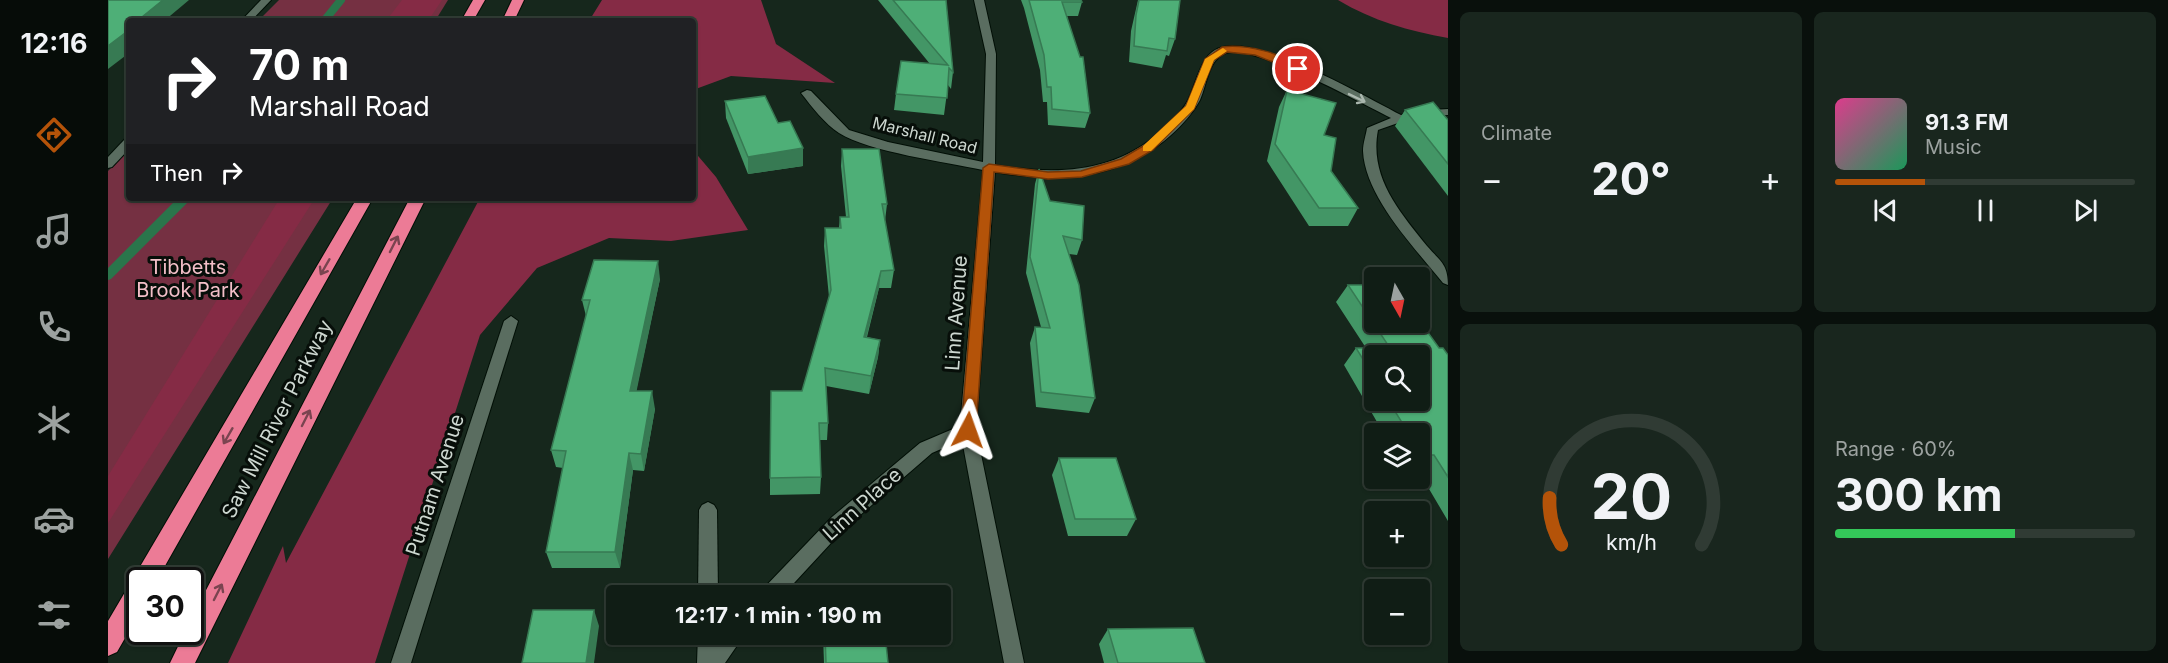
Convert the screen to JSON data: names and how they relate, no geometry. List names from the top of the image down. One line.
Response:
{"streets":{"highway":["Saw Mill River Parkway"],"street":["Marshall Road","Linn Avenue","Putnam Avenue","Linn Place"]},"crossings":[["Marshall Road","Linn Avenue"],["Linn Avenue","Linn Place"]],"one_way":["Marshall Road"],"parks":["Tibbetts Brook Park"],"north":"bottom","page":{"tabs":"12:16","tile":["Climate",["Range · 60%","300 km"]],"turn":["70 m","Marshall Road"],"song":["91.3 FM","Music"],"then":"Then","heat":["−","20°","+"],"map_buttons":["+","−"],"limit":"30","trip":"12:17 · 1 min · 190 m","gauge":["20","km/h"]}}
